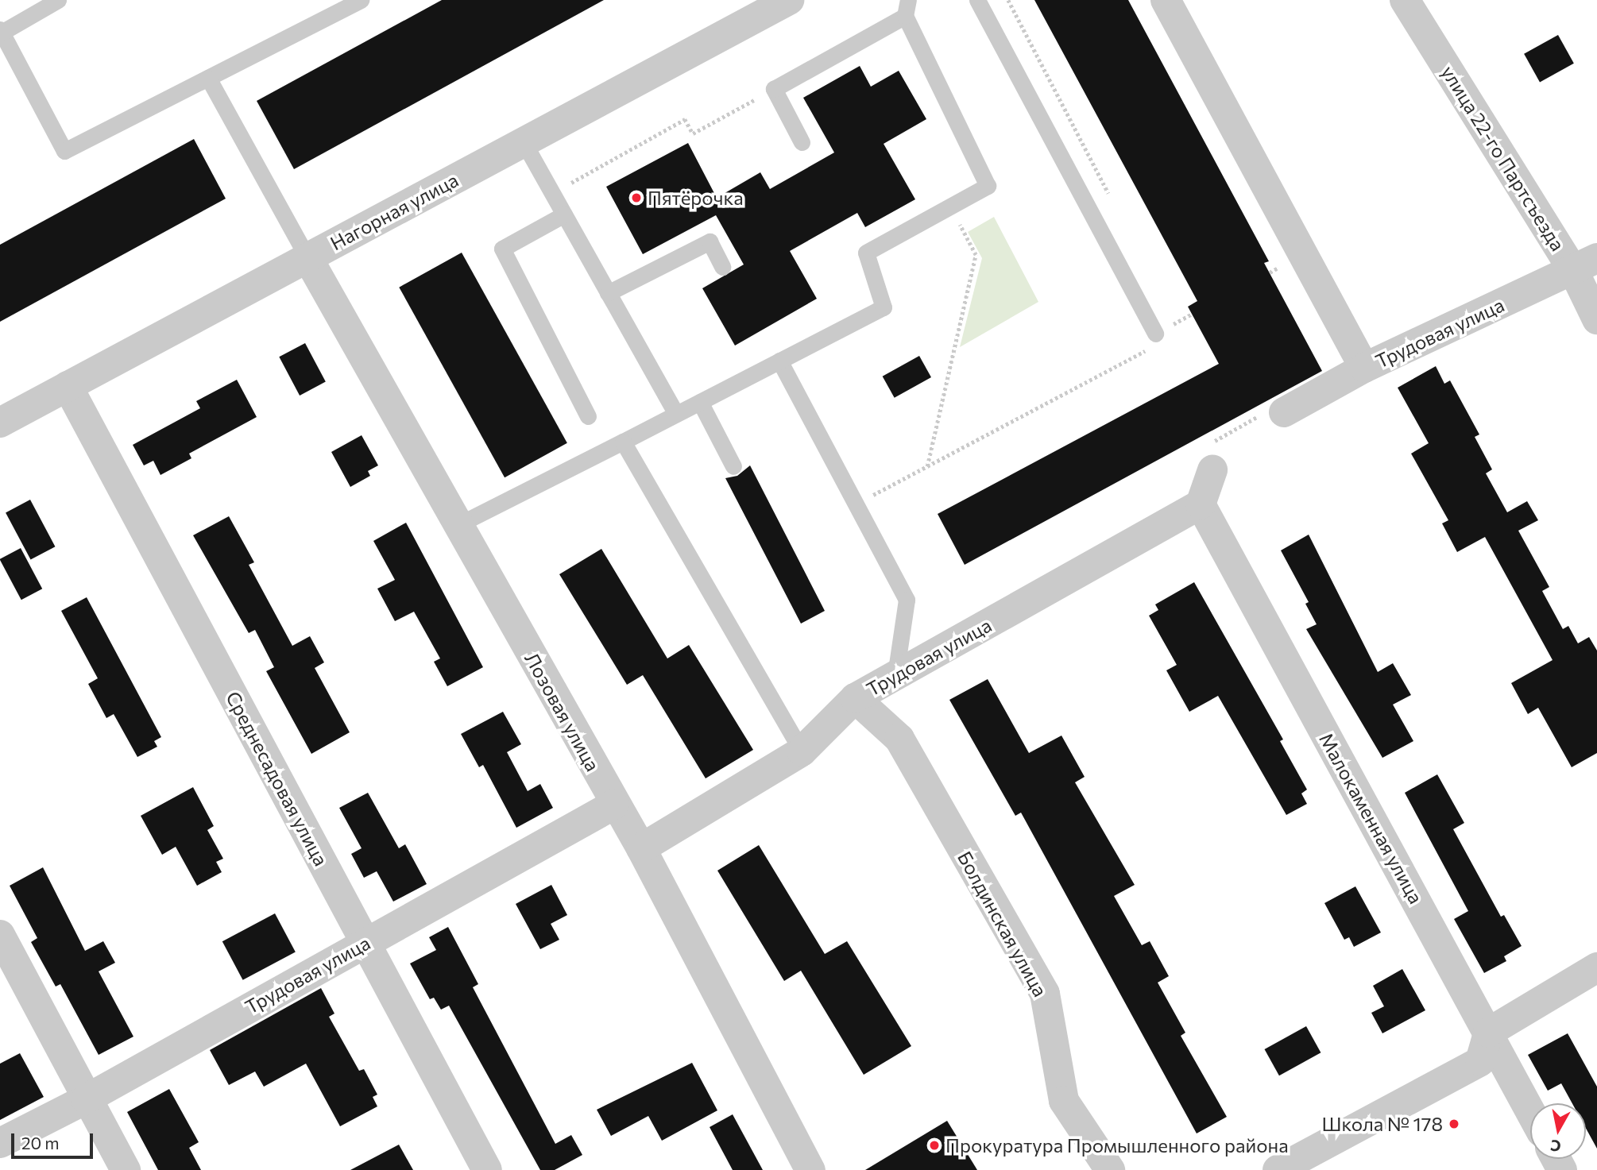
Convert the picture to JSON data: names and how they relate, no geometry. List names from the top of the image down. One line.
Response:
{"streets":{"street":["улица 22-го Партсъезда","Нагорная улица","Трудовая улица","Лозовая улица","Среднесадовая улица","Малокаменная улица","Болдинская улица"]},"crossings":[["улица 22-го Партсъезда","Трудовая улица"],["Нагорная улица","Лозовая улица"],["Нагорная улица","Среднесадовая улица"],["Трудовая улица","Лозовая улица"],["Трудовая улица","Среднесадовая улица"],["Трудовая улица","Малокаменная улица"],["Трудовая улица","Болдинская улица"]],"places":["Пятёрочка","Школа № 178","Прокуратура Промышленного района"],"scale_bar":"20 m","north":"bottom"}
